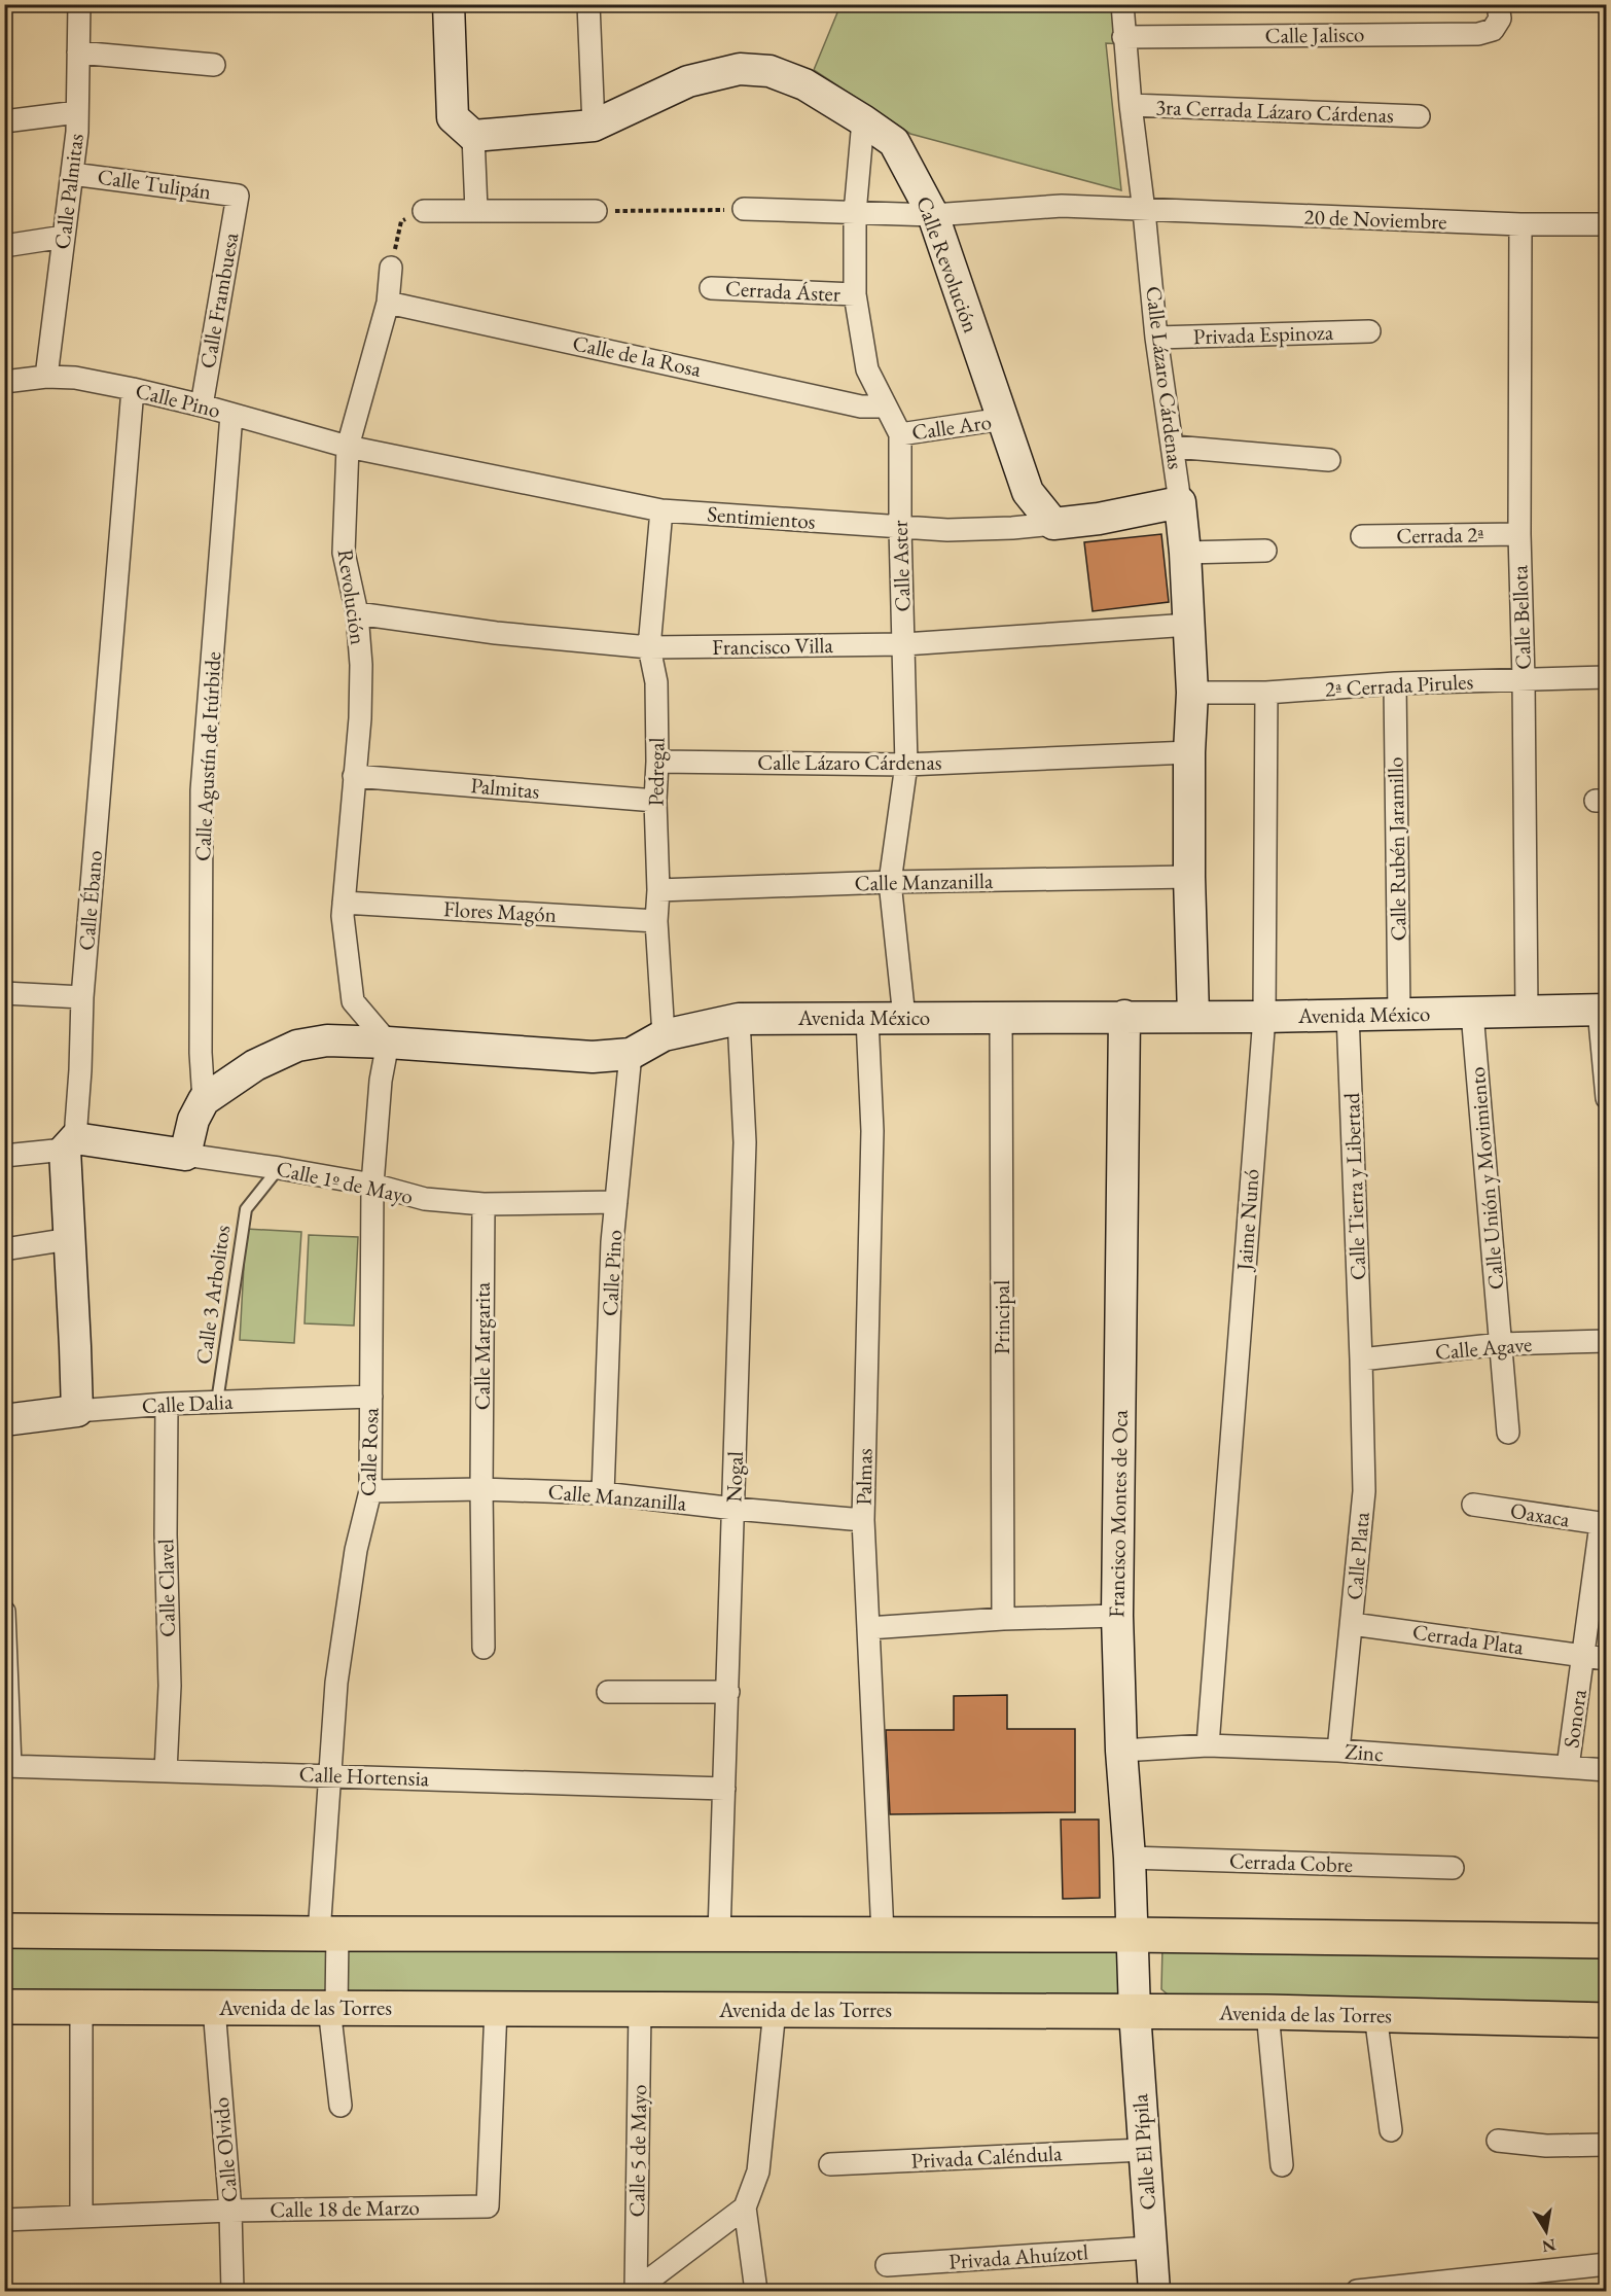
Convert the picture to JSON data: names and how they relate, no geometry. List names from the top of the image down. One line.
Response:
{"streets":{"main road":["Avenida de las Torres"],"street":["Calle Jalisco","3ra Cerrada Lázaro Cárdenas","Calle Tulipán","Calle Palmitas","20 de Noviembre","Calle Revolución","Cerrada Áster","Calle Frambuesa","Privada Espinoza","Calle de la Rosa","Calle Lázaro Cárdenas","Calle Pino","Calle Aro","Sentimientos","Cerrada 2ª","Calle Aster","Revolución","Calle Bellota","Francisco Villa","2ª Cerrada Pirules","Calle Agustín de Itúrbide","Pedregal","Palmitas","Calle Rubén Jaramillo","Calle Manzanilla","Calle Ébano","Flores Magón","Avenida México","Calle Unión y Movimiento","Calle 1º de Mayo","Calle Tierra y Libertad","Jaime Nunó","Principal","Calle Margarita","Calle Agave","Calle Dalia","Calle Rosa","Nogal","Palmas","Francisco Montes de Oca","Oaxaca","Calle Plata","Calle Clavel","Cerrada Plata","Sonora","Zinc","Calle Hortensia","Cerrada Cobre","Calle Olvido","Calle 5 de Mayo","Calle El Pípila","Privada Caléndula","Calle 18 de Marzo","Privada Ahuízotl"],"lane":["Calle 3 Arbolitos"]},"crossings":[["Calle Jalisco","Calle Lázaro Cárdenas"],["3ra Cerrada Lázaro Cárdenas","Calle Lázaro Cárdenas"],["Calle Tulipán","Calle Palmitas"],["Calle Tulipán","Calle Frambuesa"],["Calle Palmitas","Calle Pino"],["20 de Noviembre","Calle Revolución"],["20 de Noviembre","Calle Lázaro Cárdenas"],["20 de Noviembre","Calle Aster"],["20 de Noviembre","Calle Bellota"],["Calle Revolución","Calle Aro"],["Calle Revolución","Sentimientos"],["Calle Revolución","Calle Aster"],["Cerrada Áster","Calle Aster"],["Calle Frambuesa","Calle Pino"],["Privada Espinoza","Calle Lázaro Cárdenas"],["Calle de la Rosa","Calle Aster"],["Calle de la Rosa","Revolución"],["Calle Lázaro Cárdenas","Sentimientos"],["Calle Lázaro Cárdenas","Calle Aster"],["Calle Lázaro Cárdenas","Francisco Villa"],["Calle Lázaro Cárdenas","2ª Cerrada Pirules"],["Calle Lázaro Cárdenas","Pedregal"],["Calle Lázaro Cárdenas","Calle Manzanilla"],["Calle Lázaro Cárdenas","Avenida México"],["Calle Pino","Sentimientos"],["Calle Pino","Revolución"],["Calle Pino","Calle Agustín de Itúrbide"],["Calle Pino","Calle Manzanilla"],["Calle Pino","Calle Ébano"],["Calle Pino","Avenida México"],["Calle Pino","Calle 1º de Mayo"],["Calle Aro","Calle Aster"],["Sentimientos","Calle Aster"],["Sentimientos","Revolución"],["Sentimientos","Pedregal"],["Cerrada 2ª","Calle Bellota"],["Calle Aster","Francisco Villa"],["Calle Aster","Calle Manzanilla"],["Calle Aster","Avenida México"],["Revolución","Francisco Villa"],["Revolución","Palmitas"],["Revolución","Flores Magón"],["Revolución","Avenida México"],["Revolución","Calle Rosa"],["Calle Bellota","2ª Cerrada Pirules"],["Calle Bellota","Avenida México"],["Francisco Villa","Pedregal"],["2ª Cerrada Pirules","Calle Rubén Jaramillo"],["2ª Cerrada Pirules","Jaime Nunó"],["Calle Agustín de Itúrbide","Avenida México"],["Pedregal","Palmitas"],["Pedregal","Calle Manzanilla"],["Pedregal","Flores Magón"],["Pedregal","Avenida México"],["Calle Rubén Jaramillo","Avenida México"],["Calle Manzanilla","Calle Margarita"],["Calle Manzanilla","Calle Rosa"],["Calle Manzanilla","Nogal"],["Calle Manzanilla","Palmas"],["Calle Ébano","Calle 1º de Mayo"],["Calle Ébano","Calle Dalia"],["Avenida México","Calle Unión y Movimiento"],["Avenida México","Calle Tierra y Libertad"],["Avenida México","Jaime Nunó"],["Avenida México","Principal"],["Avenida México","Calle Rosa"],["Avenida México","Nogal"],["Avenida México","Palmas"],["Avenida México","Francisco Montes de Oca"],["Calle Unión y Movimiento","Calle Agave"],["Calle 1º de Mayo","Calle 3 Arbolitos"],["Calle 1º de Mayo","Calle Margarita"],["Calle 1º de Mayo","Calle Rosa"],["Calle Tierra y Libertad","Calle Agave"],["Calle Tierra y Libertad","Calle Plata"],["Jaime Nunó","Zinc"],["Calle 3 Arbolitos","Calle Dalia"],["Calle Agave","Calle Plata"],["Calle Dalia","Calle Rosa"],["Calle Dalia","Calle Clavel"],["Calle Rosa","Calle Hortensia"],["Calle Rosa","Avenida de las Torres"],["Nogal","Calle Hortensia"],["Francisco Montes de Oca","Zinc"],["Francisco Montes de Oca","Cerrada Cobre"],["Francisco Montes de Oca","Avenida de las Torres"],["Francisco Montes de Oca","Calle El Pípila"],["Oaxaca","Sonora"],["Calle Plata","Cerrada Plata"],["Calle Plata","Zinc"],["Calle Clavel","Calle Hortensia"],["Cerrada Plata","Sonora"],["Sonora","Zinc"],["Avenida de las Torres","Calle Olvido"],["Avenida de las Torres","Calle 5 de Mayo"],["Avenida de las Torres","Calle El Pípila"],["Avenida de las Torres","Calle 18 de Marzo"],["Calle Olvido","Calle 18 de Marzo"],["Calle El Pípila","Privada Caléndula"],["Calle El Pípila","Privada Ahuízotl"]],"north":"bottom"}
